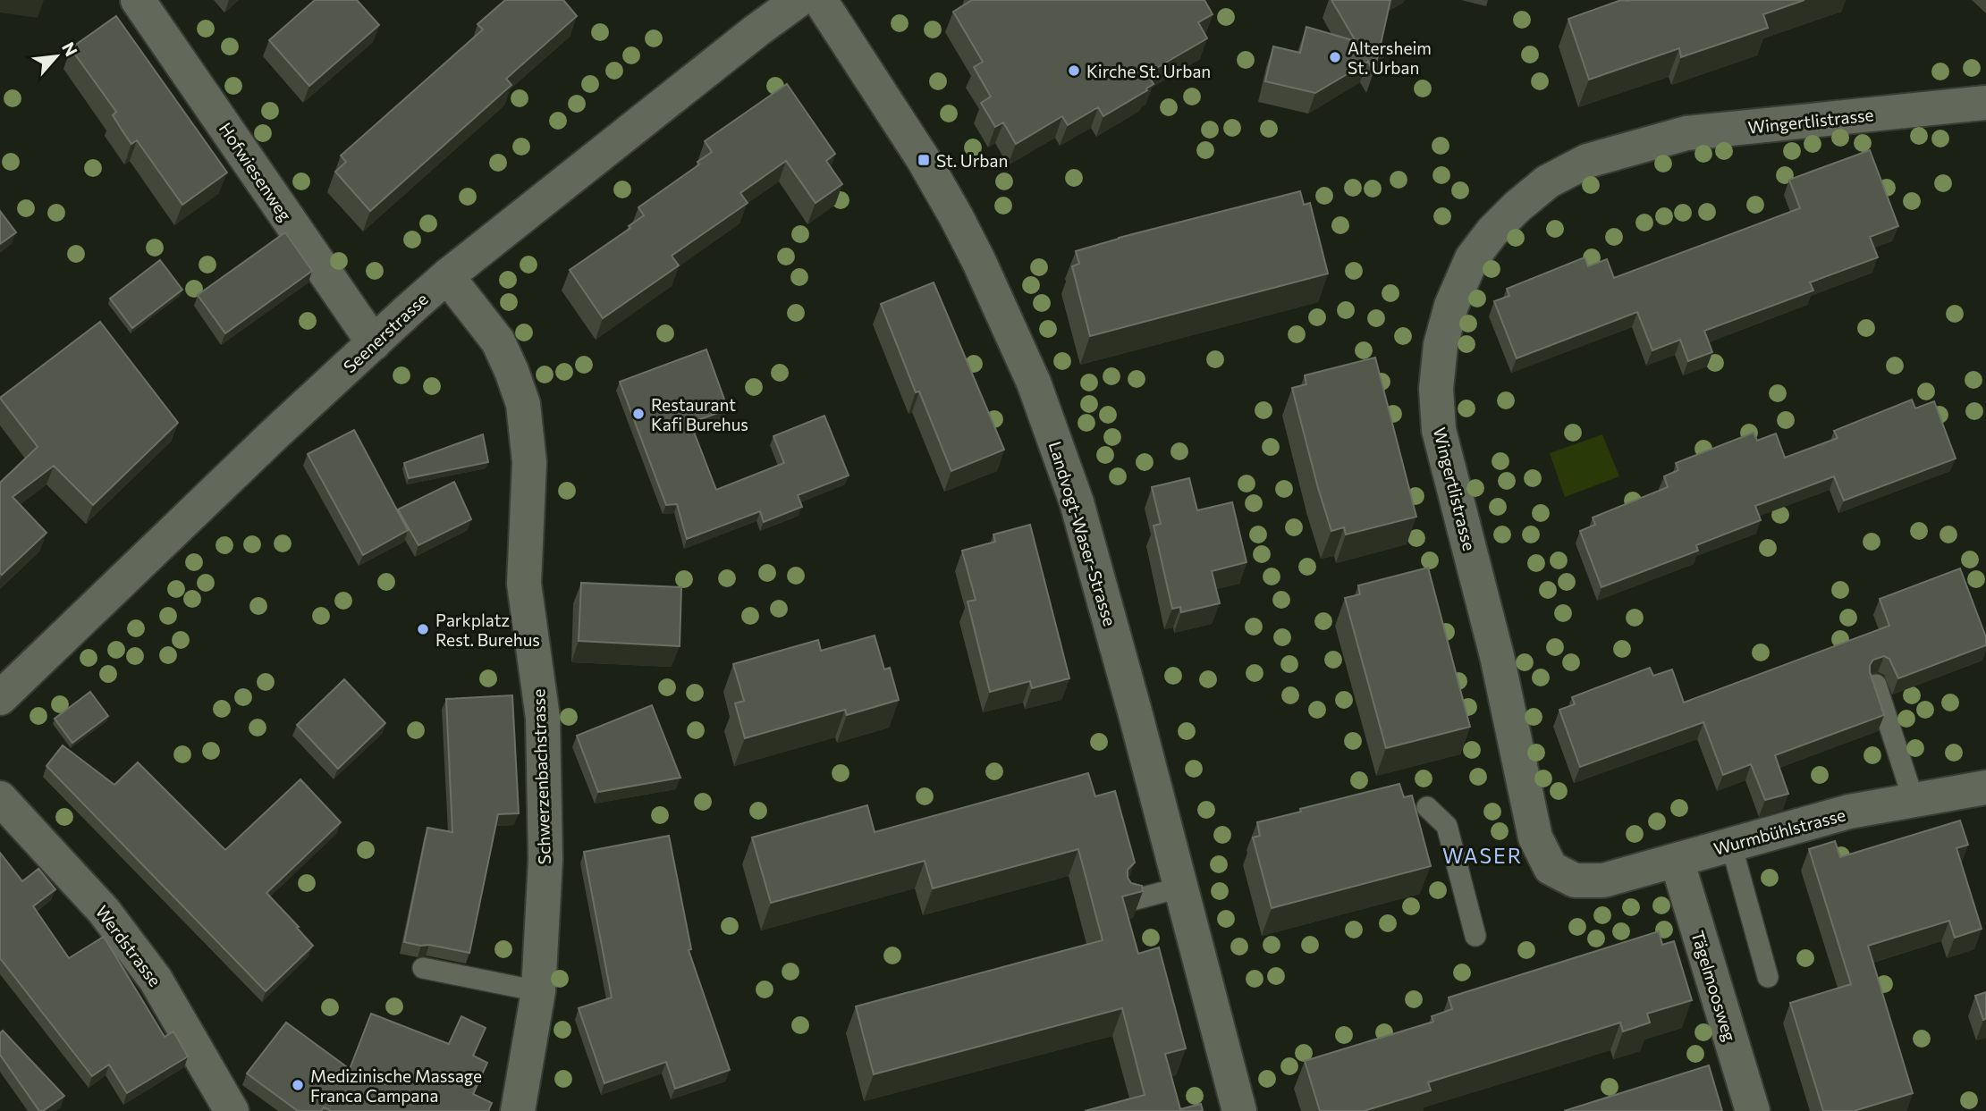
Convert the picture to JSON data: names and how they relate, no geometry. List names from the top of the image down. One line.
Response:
{"streets":{"street":["Wingertlistrasse","Hofwiesenweg","Seenerstrasse","Landvogt-Waser-Strasse","Schwerzenbachstrasse","Wurmbühlstrasse","Werdstrasse","Tägelmoosweg"]},"crossings":[["Wingertlistrasse","Wurmbühlstrasse"],["Hofwiesenweg","Seenerstrasse"],["Seenerstrasse","Schwerzenbachstrasse"],["Wurmbühlstrasse","Tägelmoosweg"]],"districts":["WASER"],"places":{"other":["Altersheim St. Urban","Kirche St. Urban","Restaurant Kafi Burehus","Parkplatz Rest. Burehus","Medizinische Massage Franca Campana"],"transit":["St. Urban"]},"north":"top right"}
